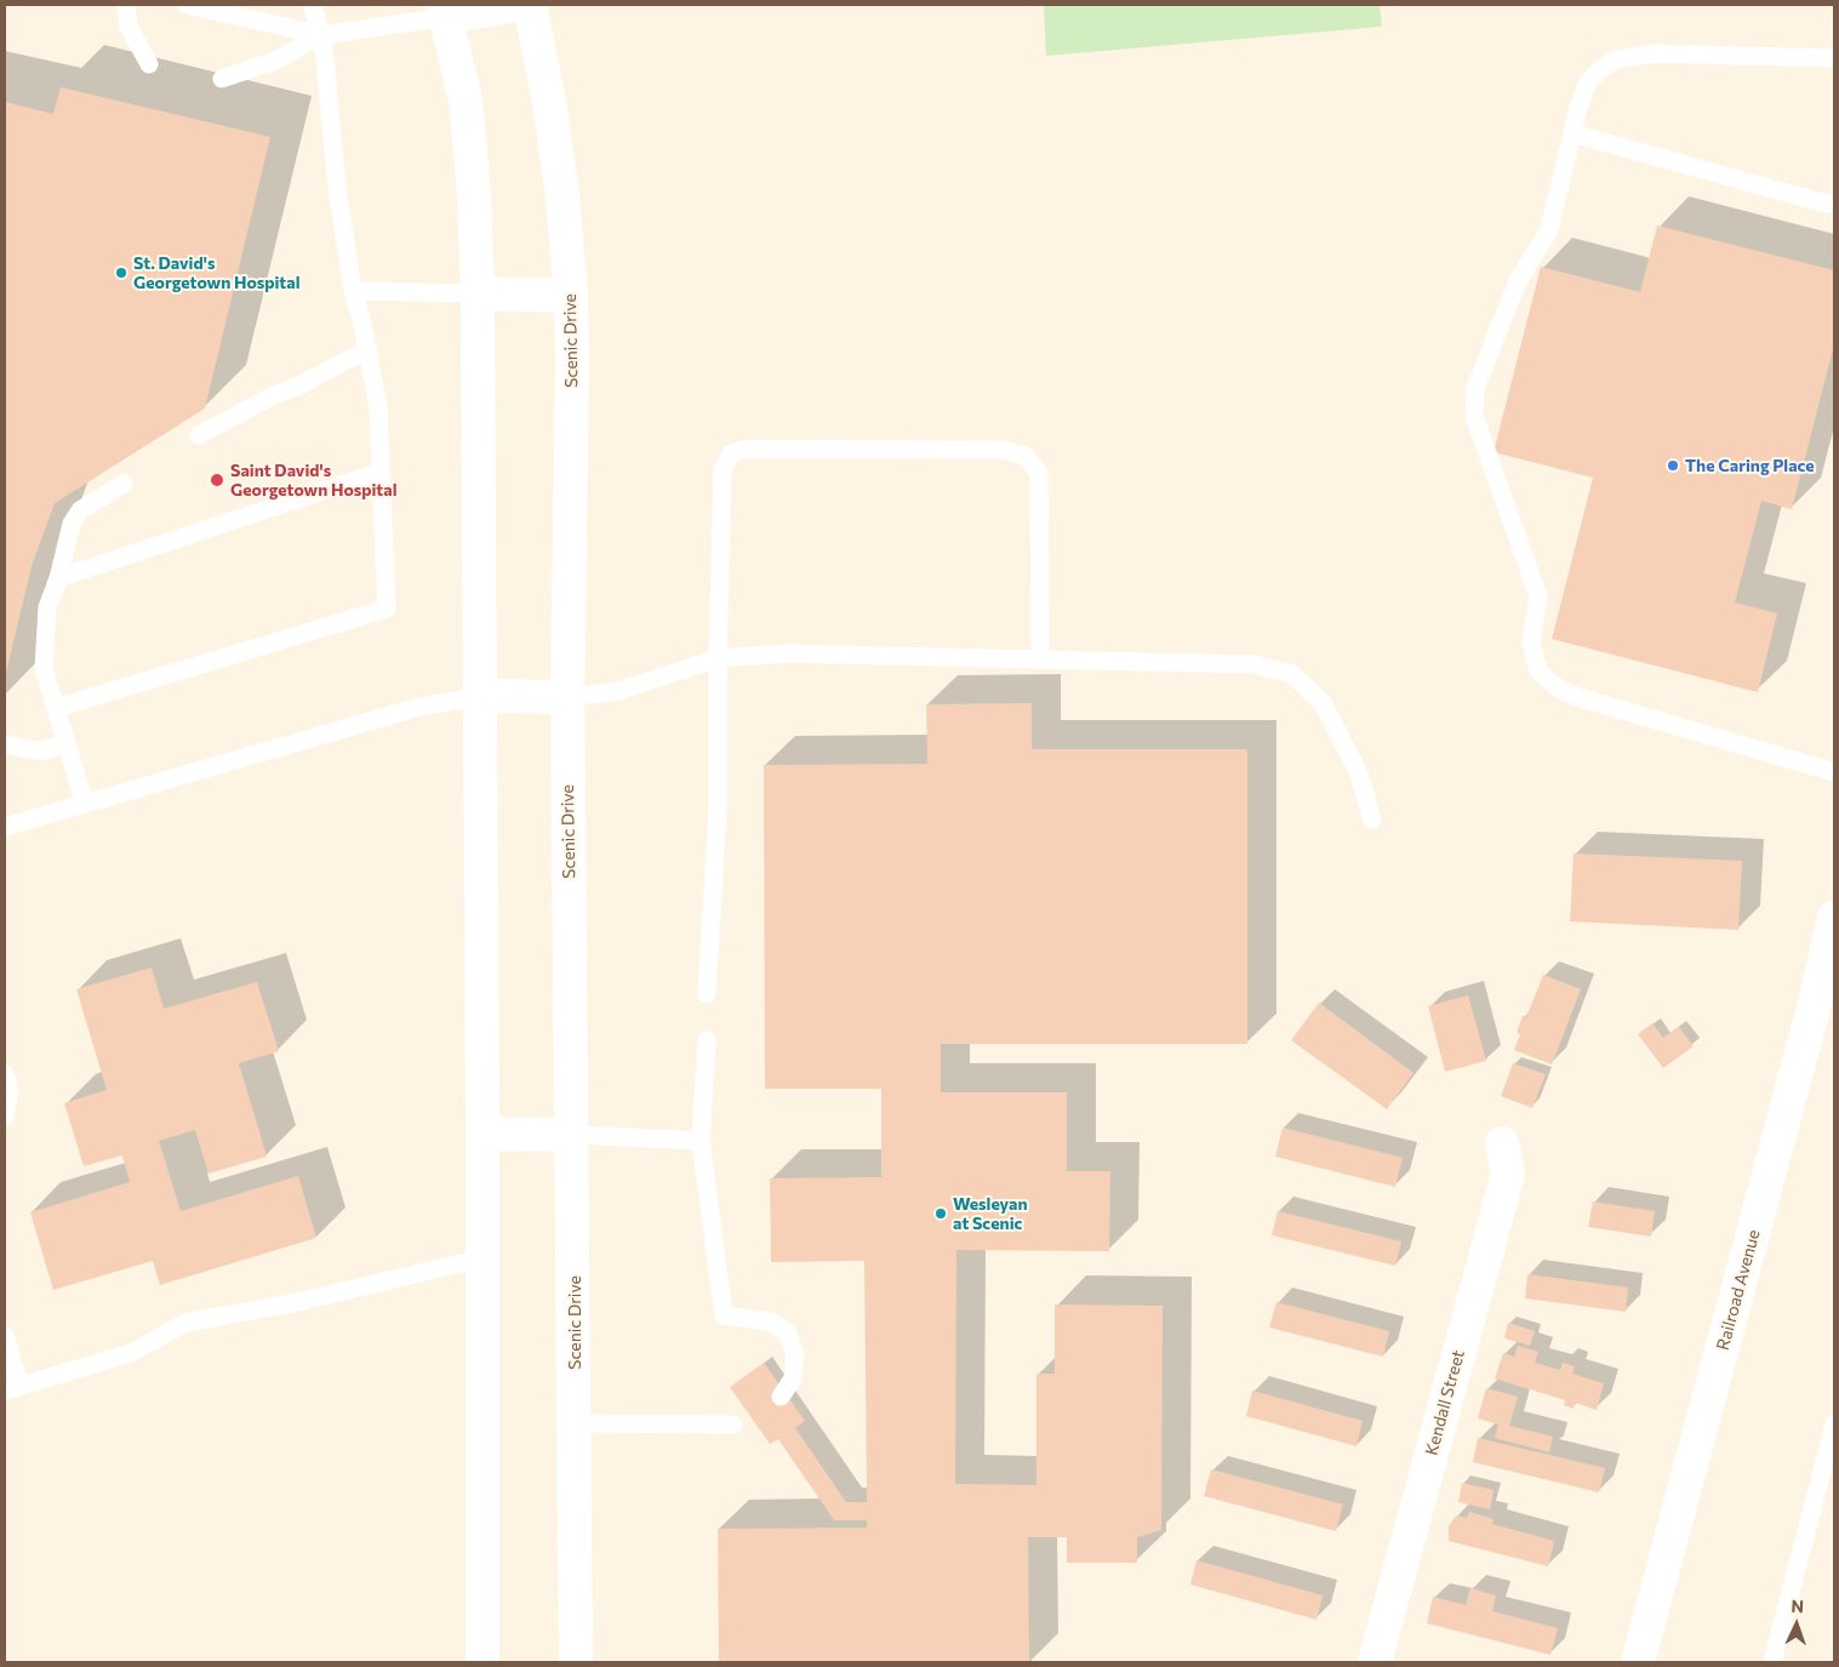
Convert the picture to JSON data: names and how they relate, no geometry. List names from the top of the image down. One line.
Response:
{"streets":{"street":["Scenic Drive","Railroad Avenue","Kendall Street"]},"places":["St. David's Georgetown Hospital","The Caring Place","Saint David's Georgetown Hospital","Wesleyan at Scenic"],"north":"top"}
